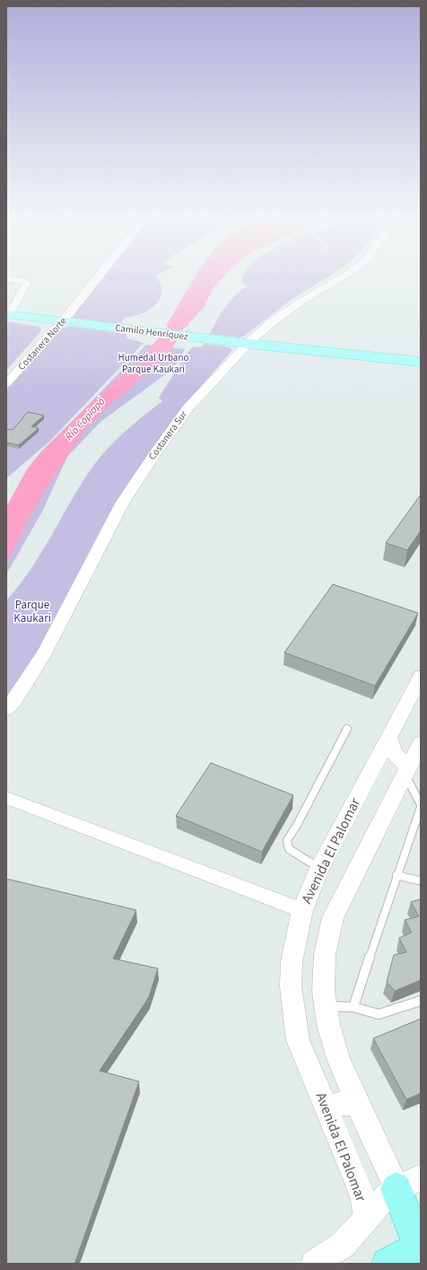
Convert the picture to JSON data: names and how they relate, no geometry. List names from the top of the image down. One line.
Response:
{"streets":{"main road":["Camilo Henríquez"],"street":["Costanera Norte","Costanera Sur","Avenida El Palomar"]},"crossings":[["Camilo Henríquez","Costanera Norte"],["Camilo Henríquez","Costanera Sur"]],"water":["Río Copiapó"],"parks":["Humedal Urbano Parque Kaukari","Parque Kaukari"]}
